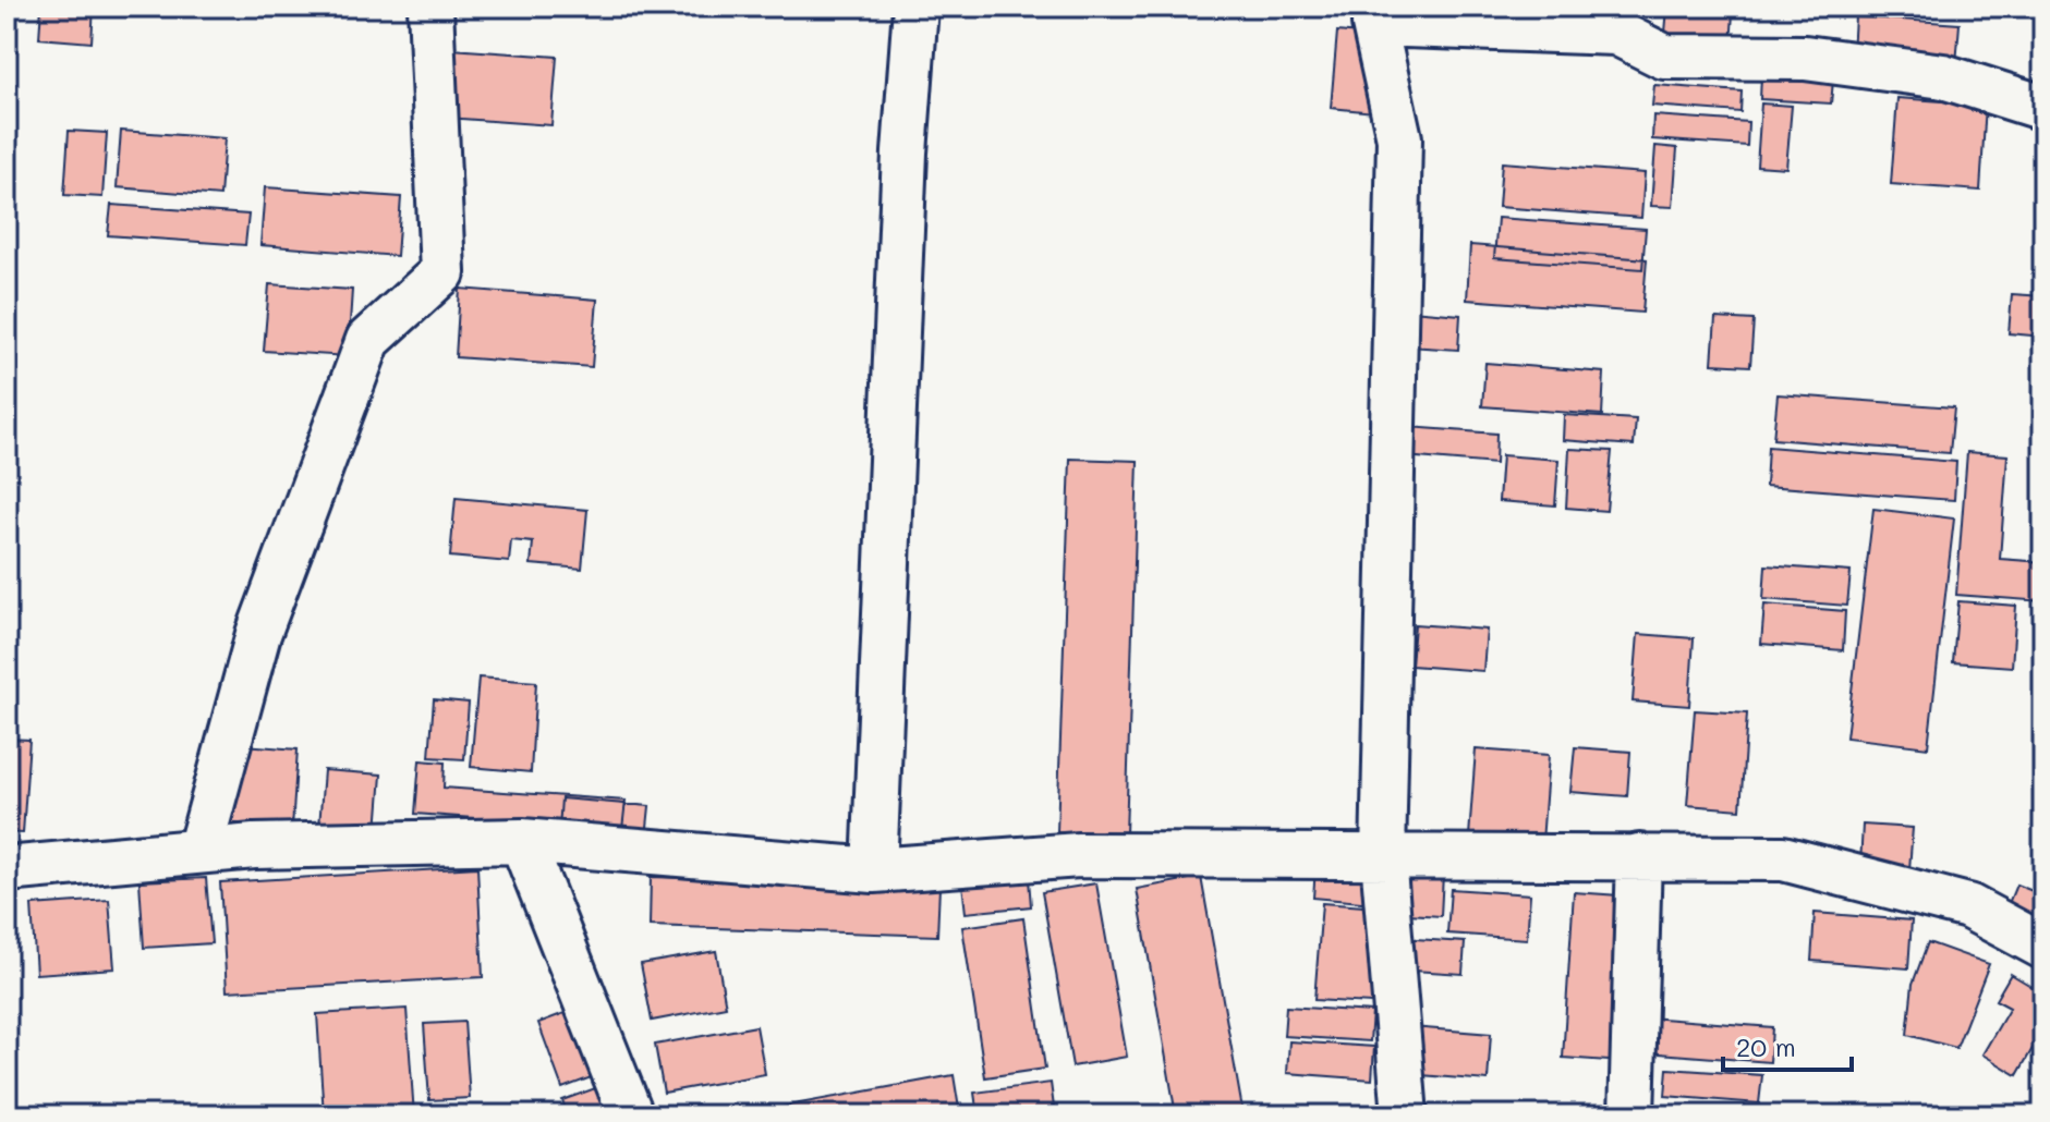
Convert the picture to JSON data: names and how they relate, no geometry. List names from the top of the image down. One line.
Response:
{"scale_bar":"20 m"}
